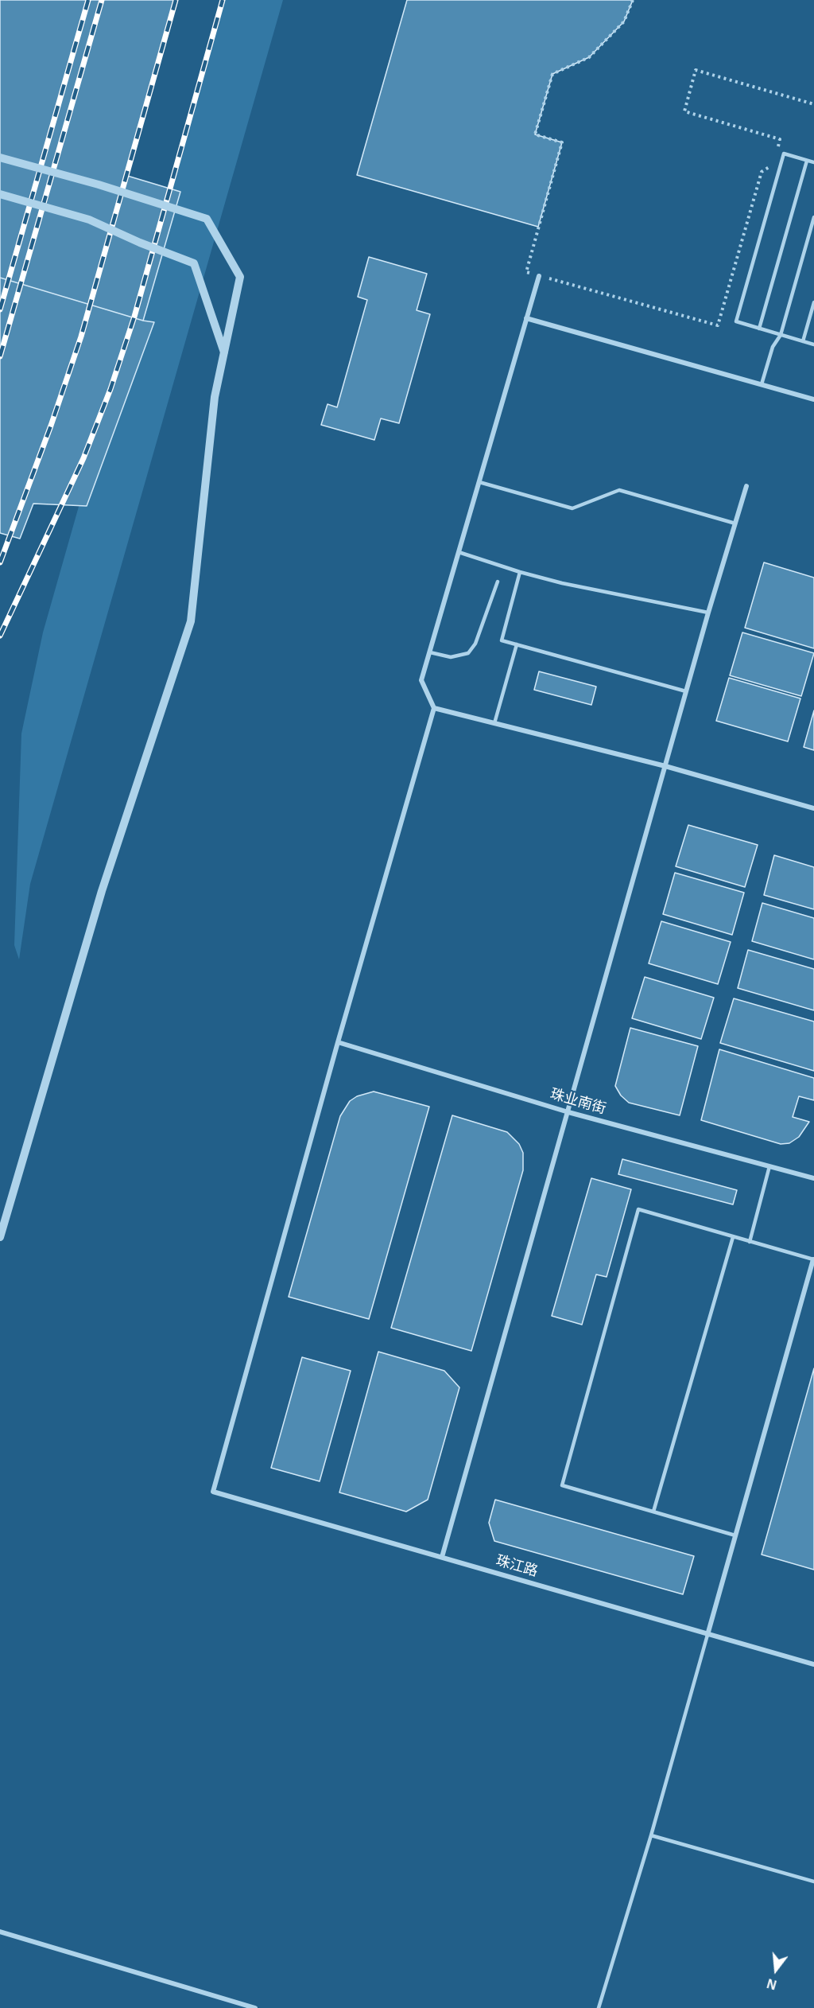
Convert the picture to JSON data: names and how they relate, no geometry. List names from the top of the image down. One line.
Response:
{"streets":{"street":["珠业南街","珠江路"]},"crossings":[["珠业南街","珠江路"]],"north":"bottom"}
